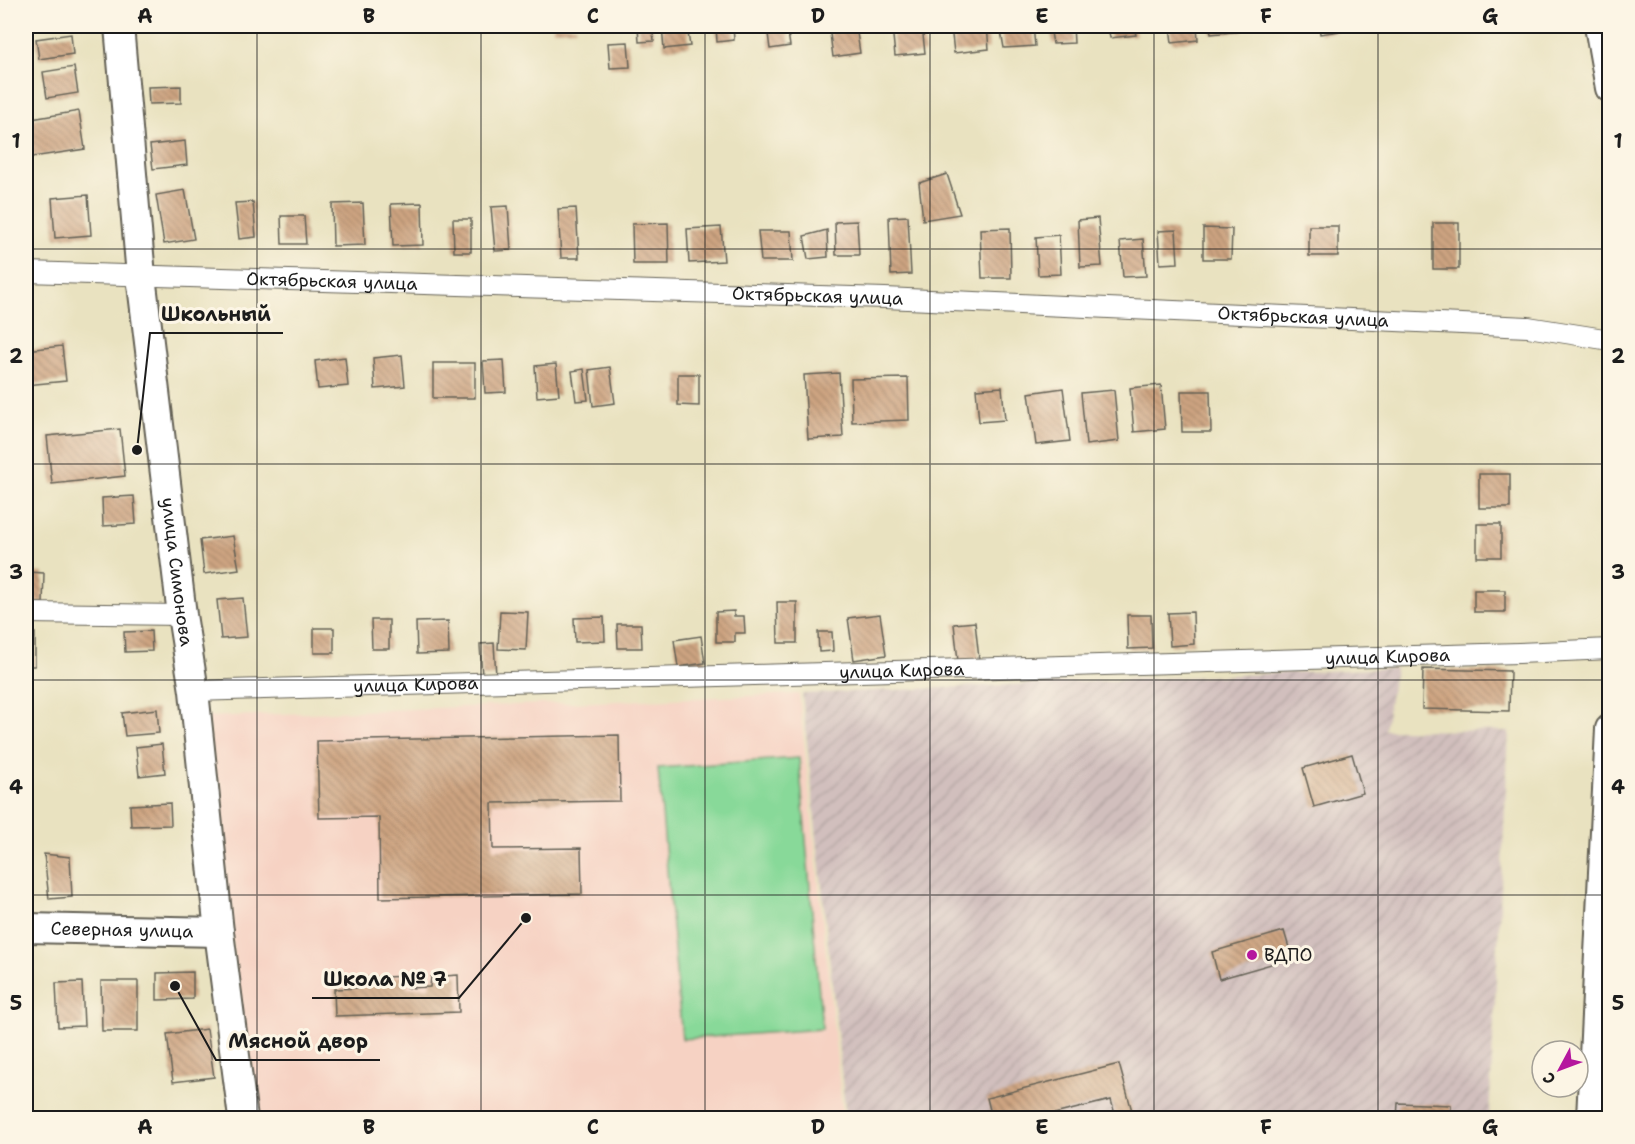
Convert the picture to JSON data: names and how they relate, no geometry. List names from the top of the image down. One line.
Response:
{"streets":{"street":["Октябрьская улица","улица Симонова","улица Кирова","Северная улица"]},"crossings":[["Октябрьская улица","улица Симонова"],["улица Симонова","улица Кирова"],["улица Симонова","Северная улица"]],"places":["Школьный","Школа № 7","ВДПО","Мясной двор"],"north":"bottom left","grid":{"columns":["A","B","C","D","E","F","G"],"rows":["1","2","3","4","5"]}}
